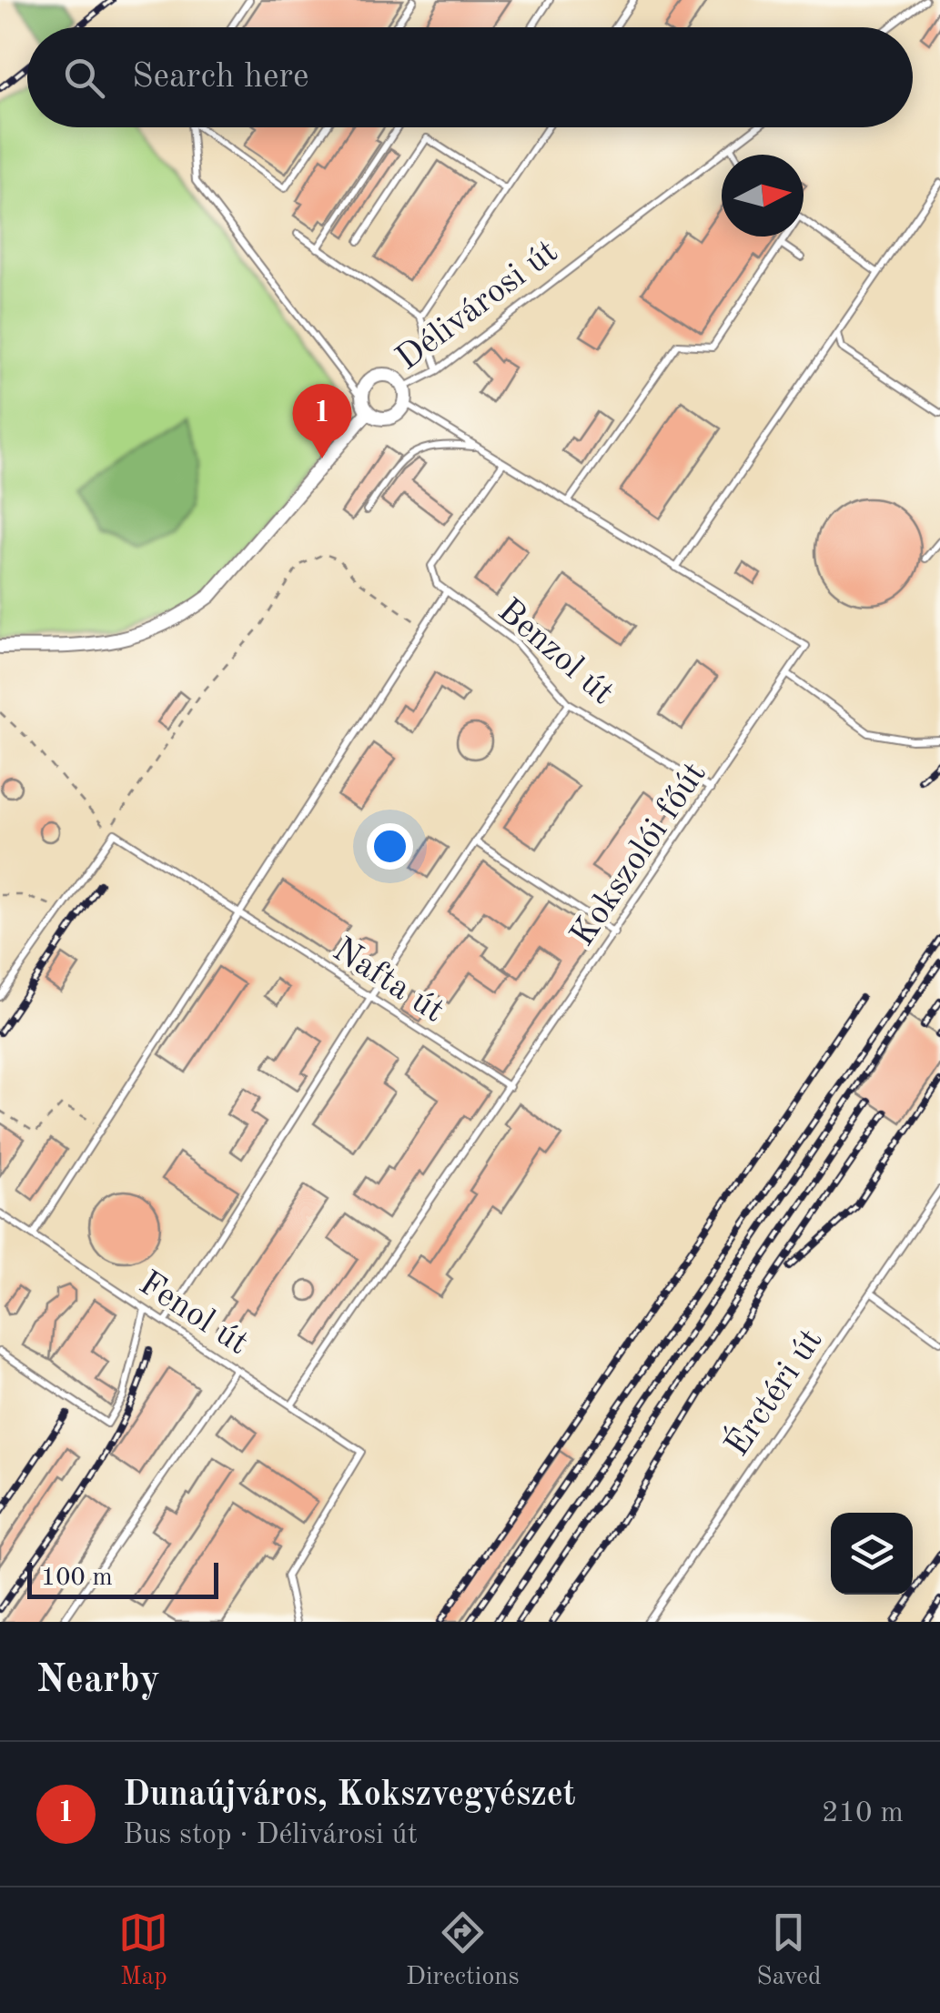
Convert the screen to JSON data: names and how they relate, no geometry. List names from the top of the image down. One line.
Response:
{"streets":{"street":["Délivárosi út"],"lane":["Benzol út","Kokszolói főút","Nafta út","Fenol út","Érctéri út"]},"crossings":[["Benzol út","Kokszolói főút"],["Kokszolói főút","Nafta út"],["Kokszolói főút","Fenol út"]],"scale_bar":"100 m","north":"right","page":{"search":"Search here","pins":"1","scale":"100 m","heading":"Nearby","list":[{"mark":"1","name":"Dunaújváros, Kokszvegyészet","note":"Bus stop · Délivárosi út","value":"210 m"}],"nav":["Map","Directions","Saved"]}}
